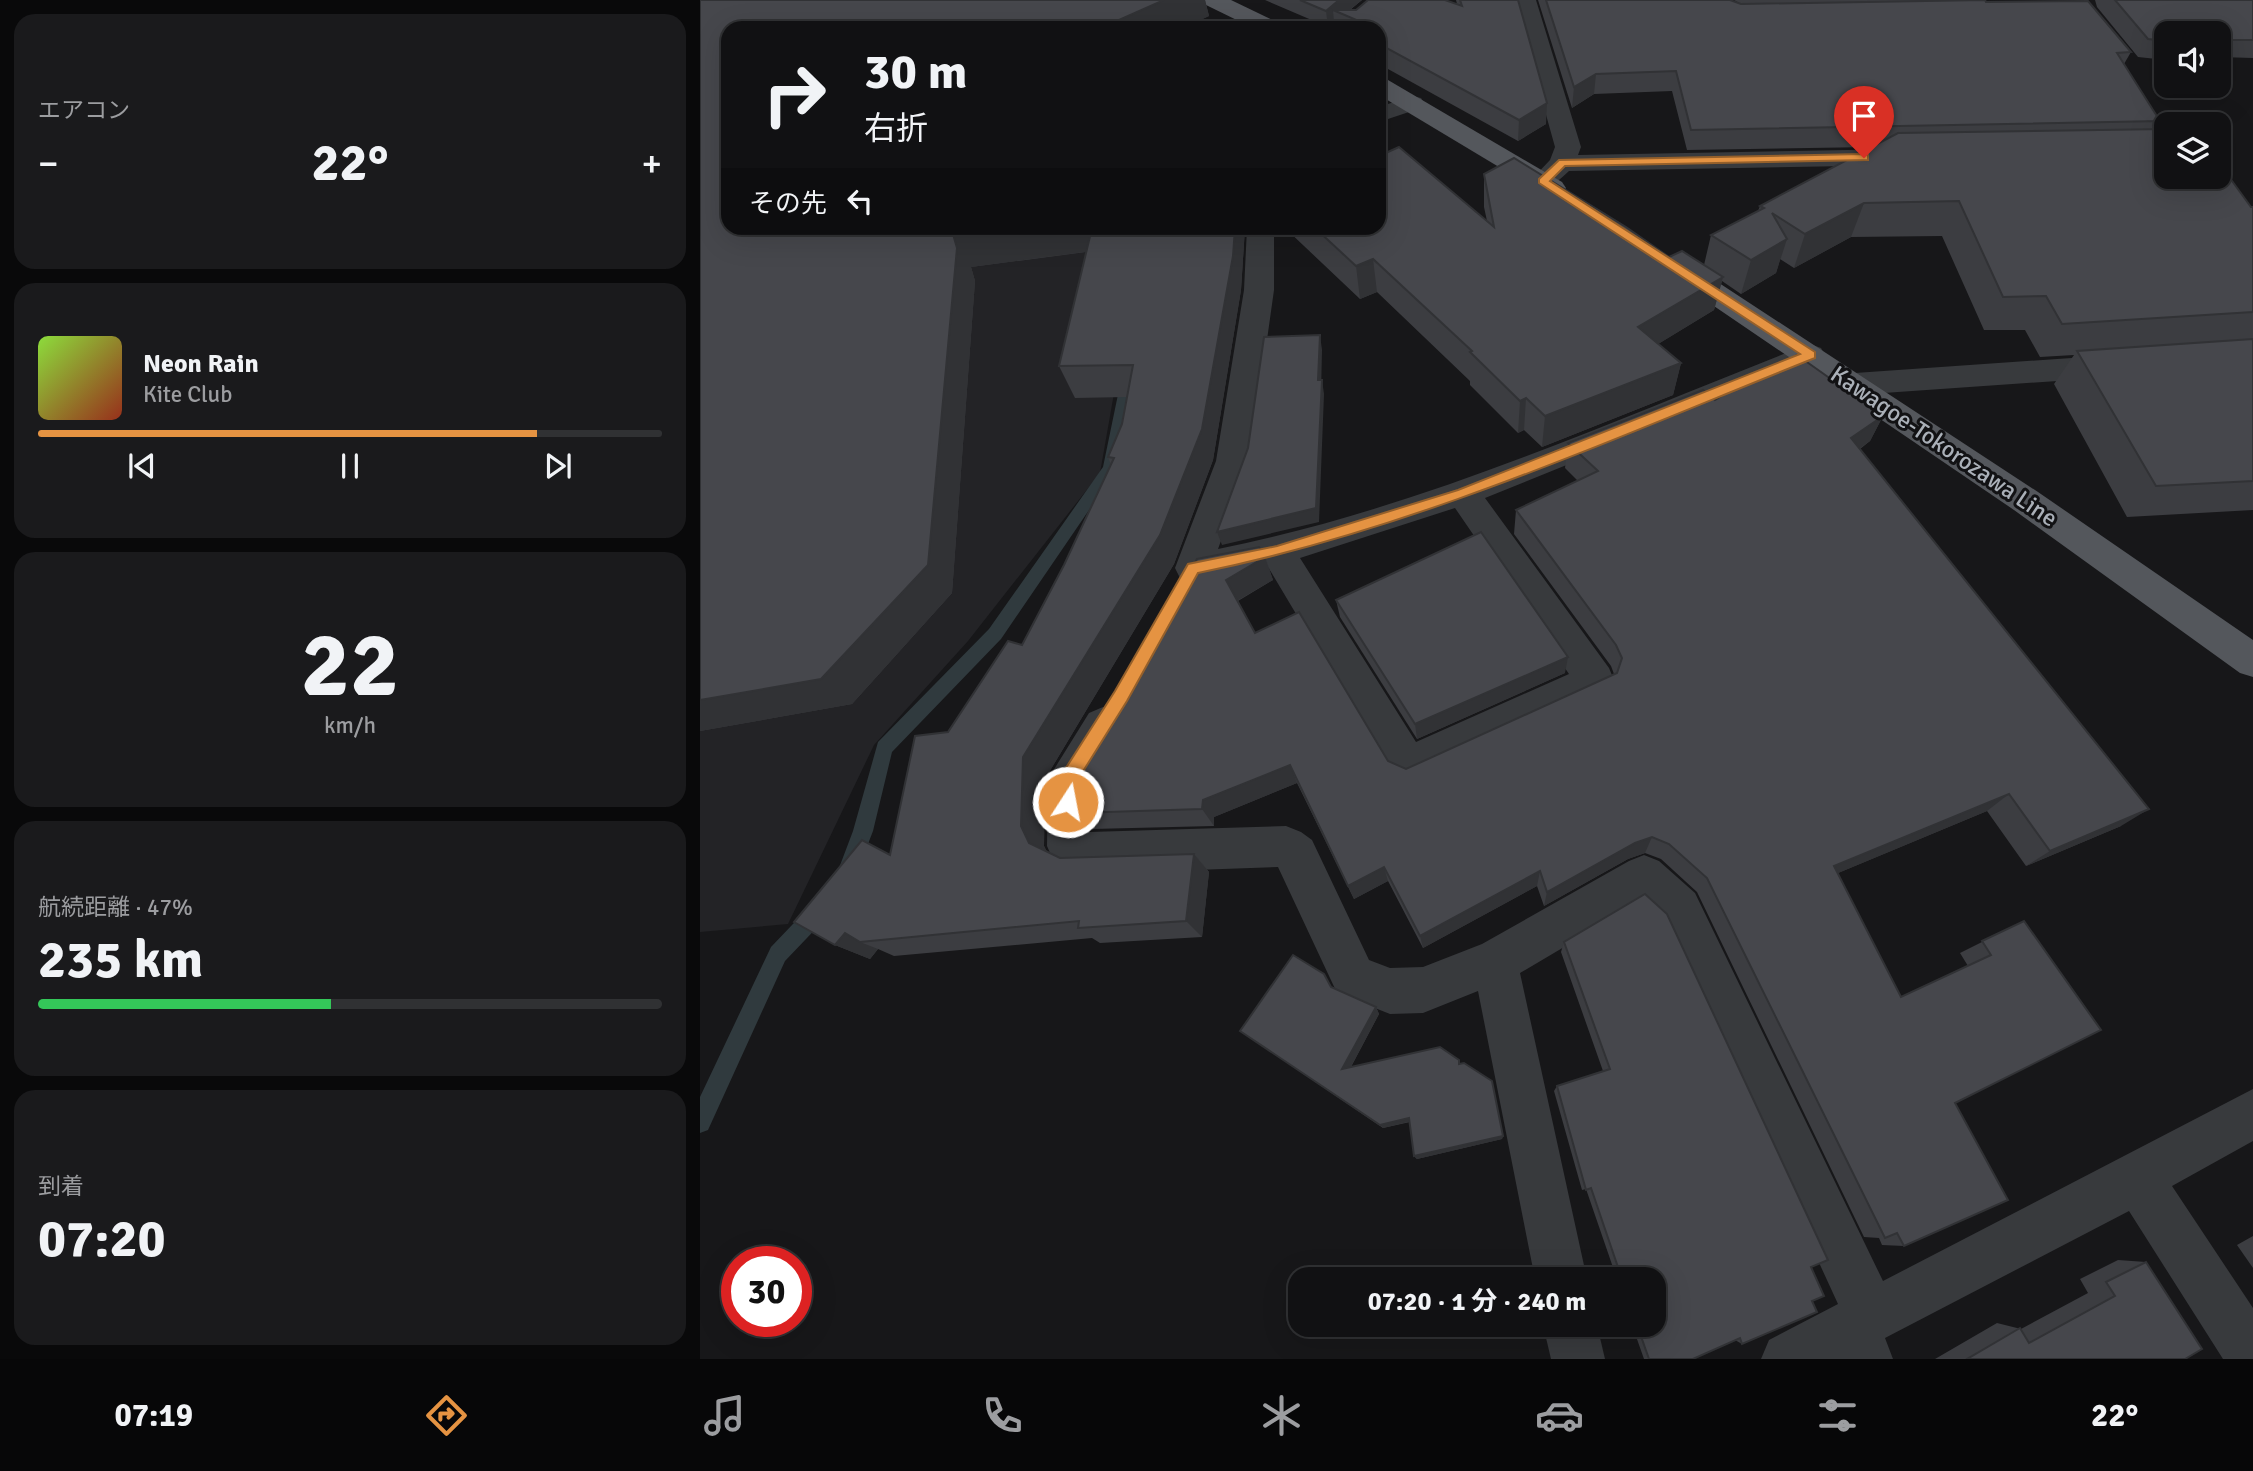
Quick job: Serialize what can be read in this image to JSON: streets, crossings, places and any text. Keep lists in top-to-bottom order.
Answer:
{
  "streets": {
    "main road": ["Kawagoe-Tokorozawa Line"]
  },
  "page": {
    "tile": [
      "エアコン",
      ["22", "km/h"],
      ["航続距離 · 47%", "235 km"],
      ["到着", "07:20"]
    ],
    "turn": ["30 m", "右折"],
    "heat": ["−", "22°", "+"],
    "then": "その先",
    "song": ["Neon Rain", "Kite Club"],
    "limit": "30",
    "trip": "07:20 · 1 分 · 240 m",
    "tabs": ["07:19", "22°"]
  }
}
